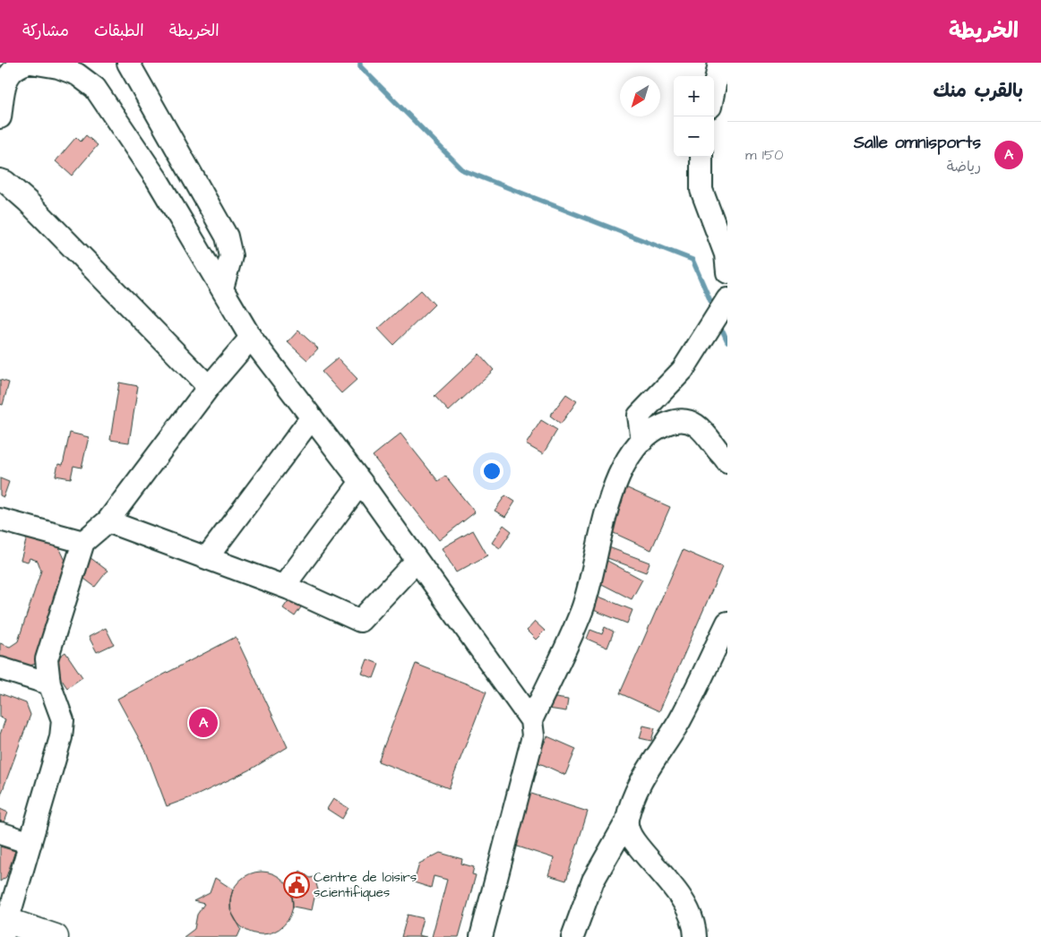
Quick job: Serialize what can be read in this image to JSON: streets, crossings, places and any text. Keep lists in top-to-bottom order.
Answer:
{
  "places": {
    "public building": ["Centre de loisirs scientifiques"]
  },
  "north": "bottom left",
  "page": {
    "header": "الخريطة",
    "nav": ["الخريطة", "الطبقات", "مشاركة"],
    "heading": "بالقرب منك",
    "map_buttons": ["+", "−"],
    "list": [
      {
        "mark": "A",
        "name": "Salle omnisports",
        "note": "رياضة",
        "value": "150 m"
      }
    ],
    "pins": "A"
  }
}
